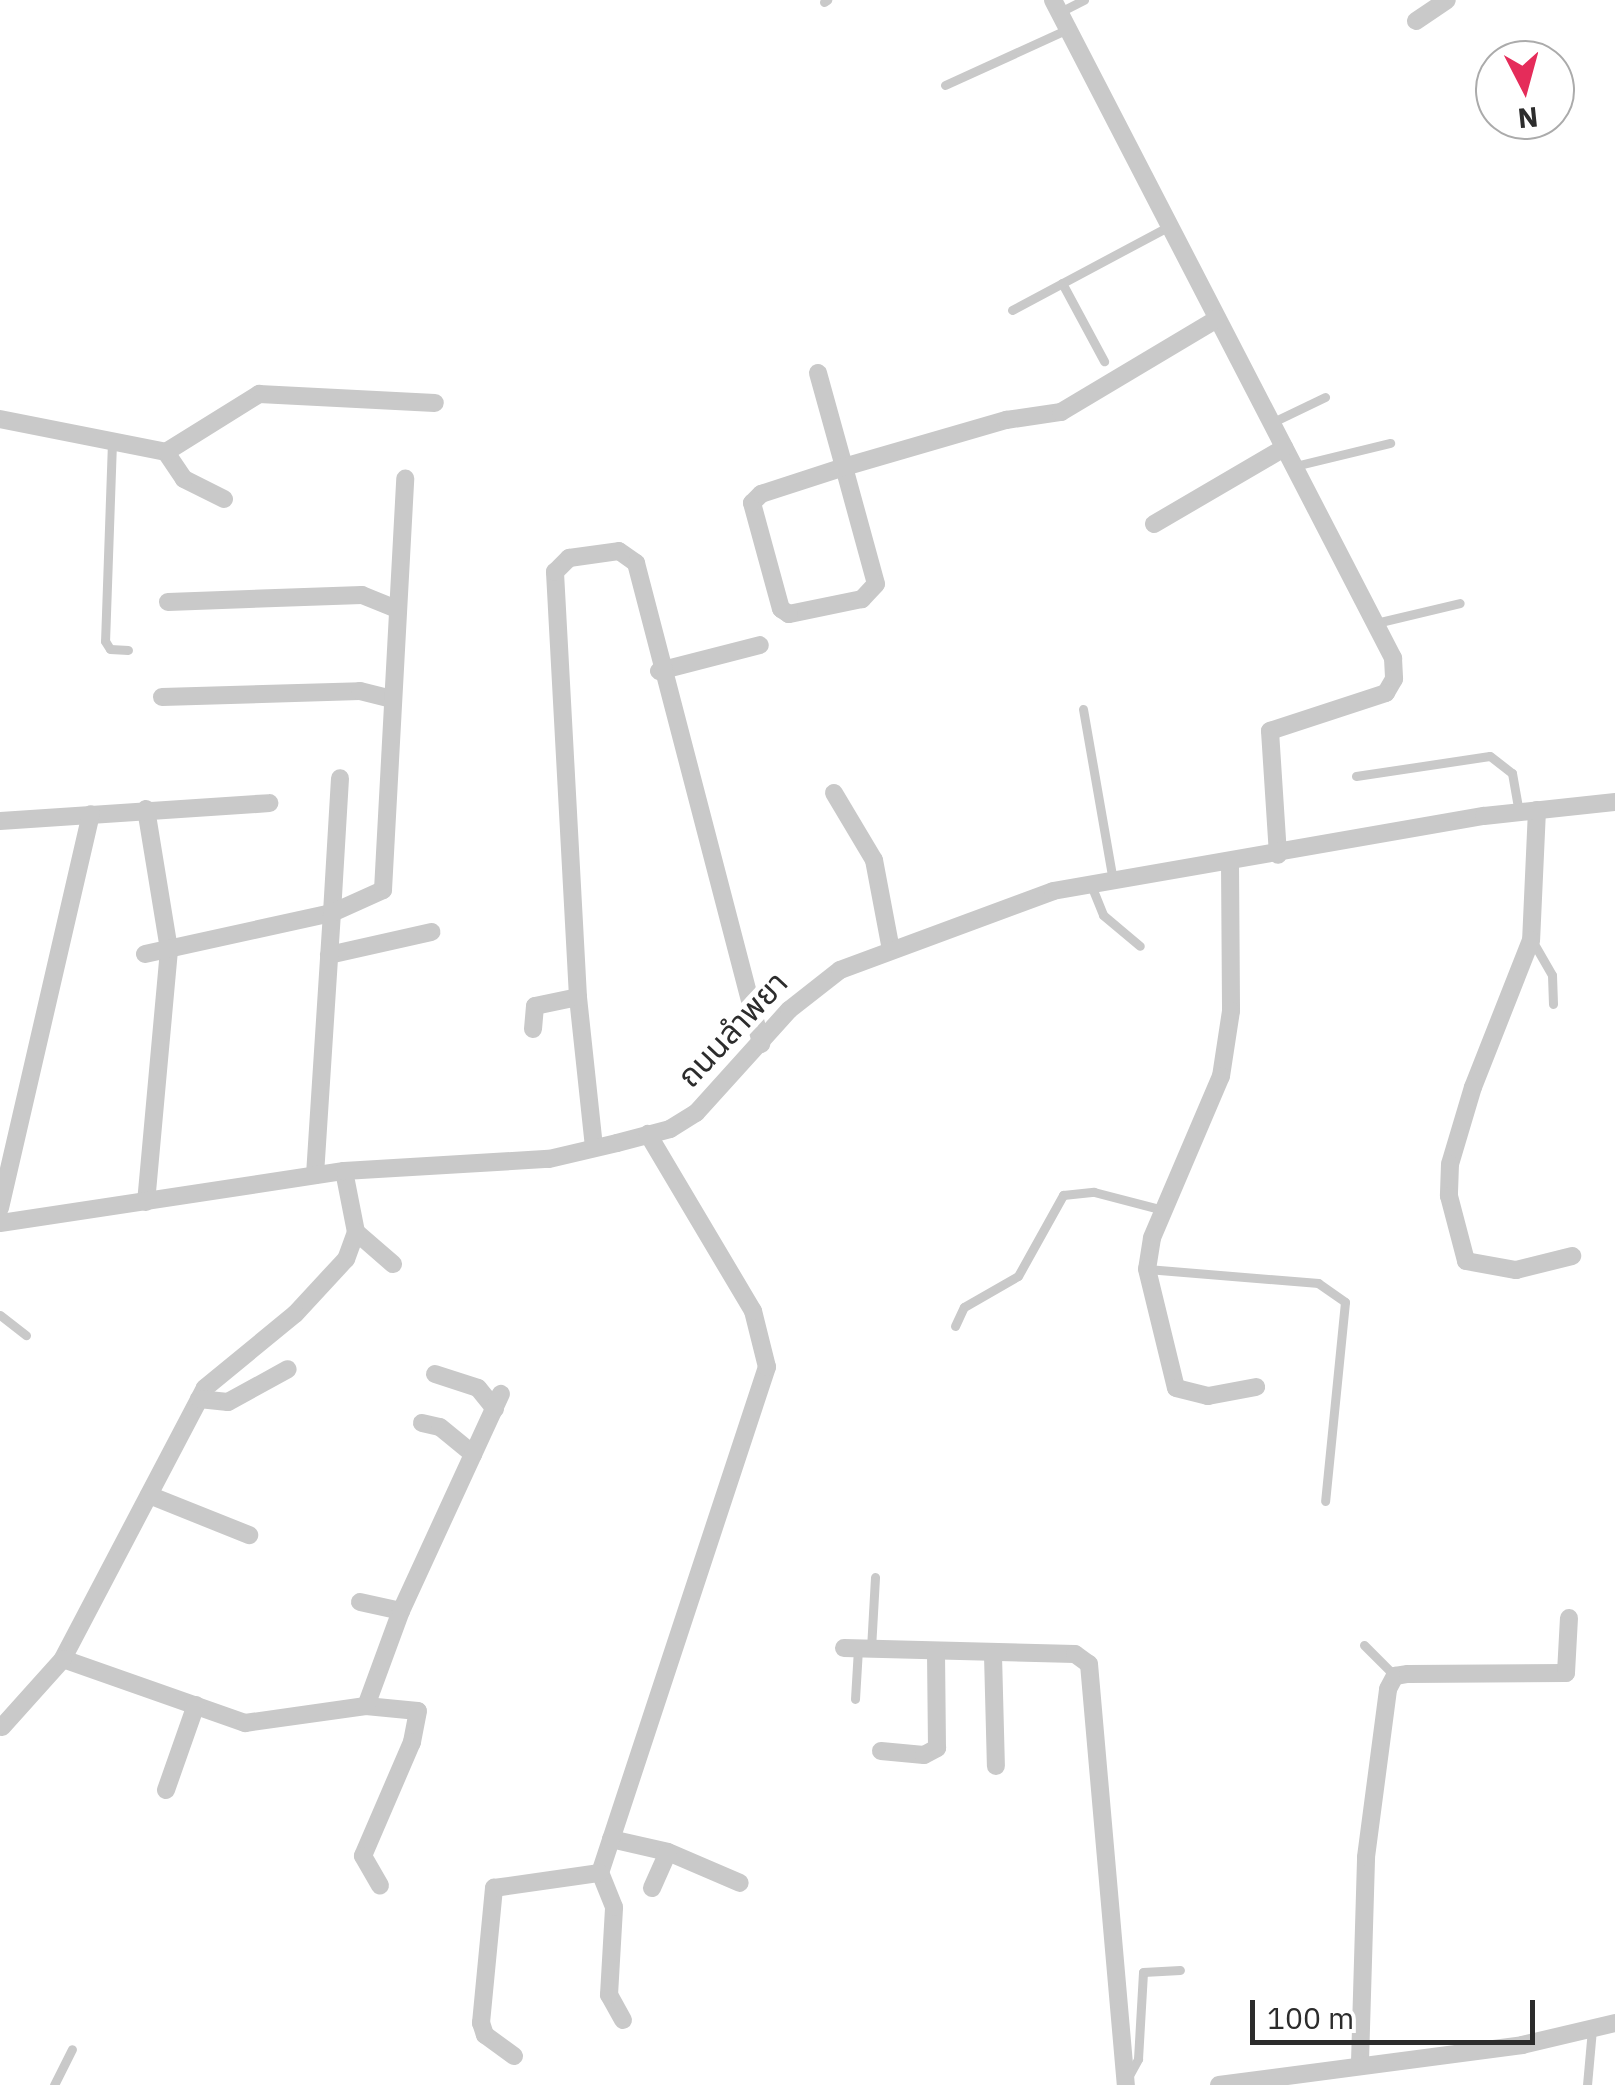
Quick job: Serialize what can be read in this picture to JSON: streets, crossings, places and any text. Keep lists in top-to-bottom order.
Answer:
{
  "streets": {
    "street": ["ถนนลำพยา"]
  },
  "scale_bar": "100 m",
  "north": "bottom"
}
